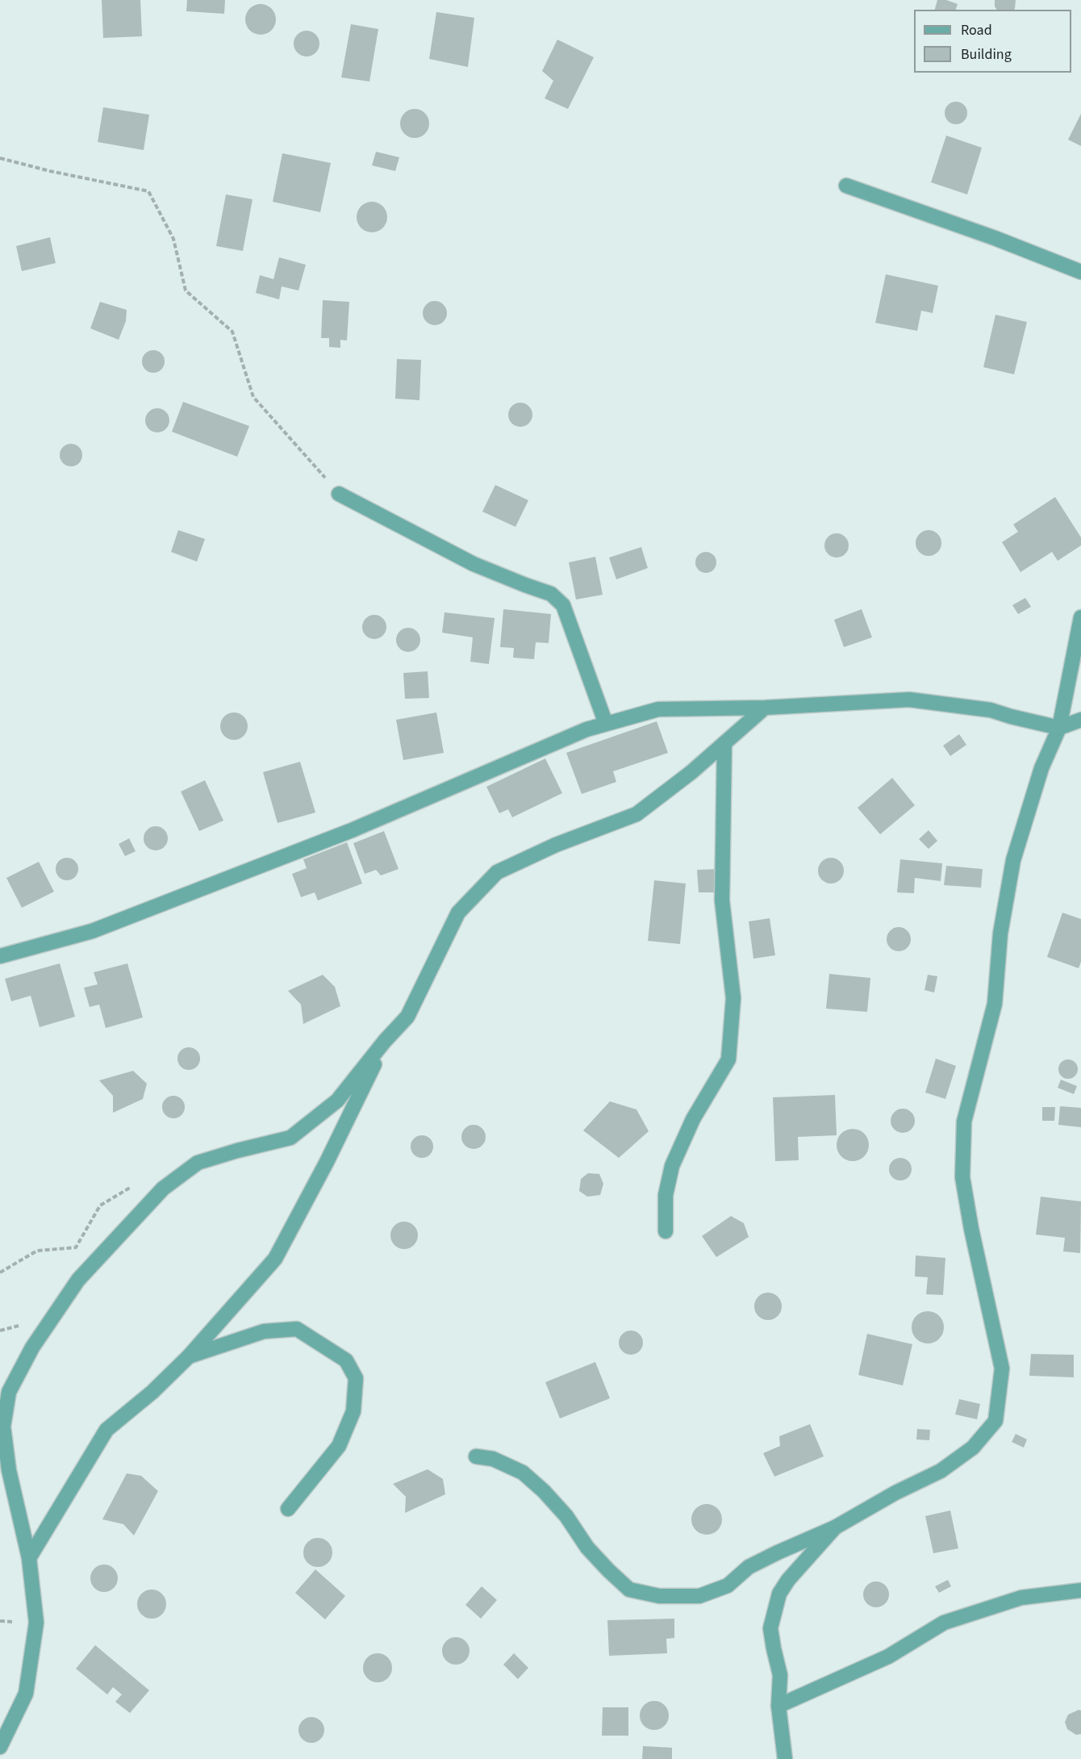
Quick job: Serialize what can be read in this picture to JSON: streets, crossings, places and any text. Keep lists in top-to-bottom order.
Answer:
{
  "legend": ["Road", "Building"]
}
